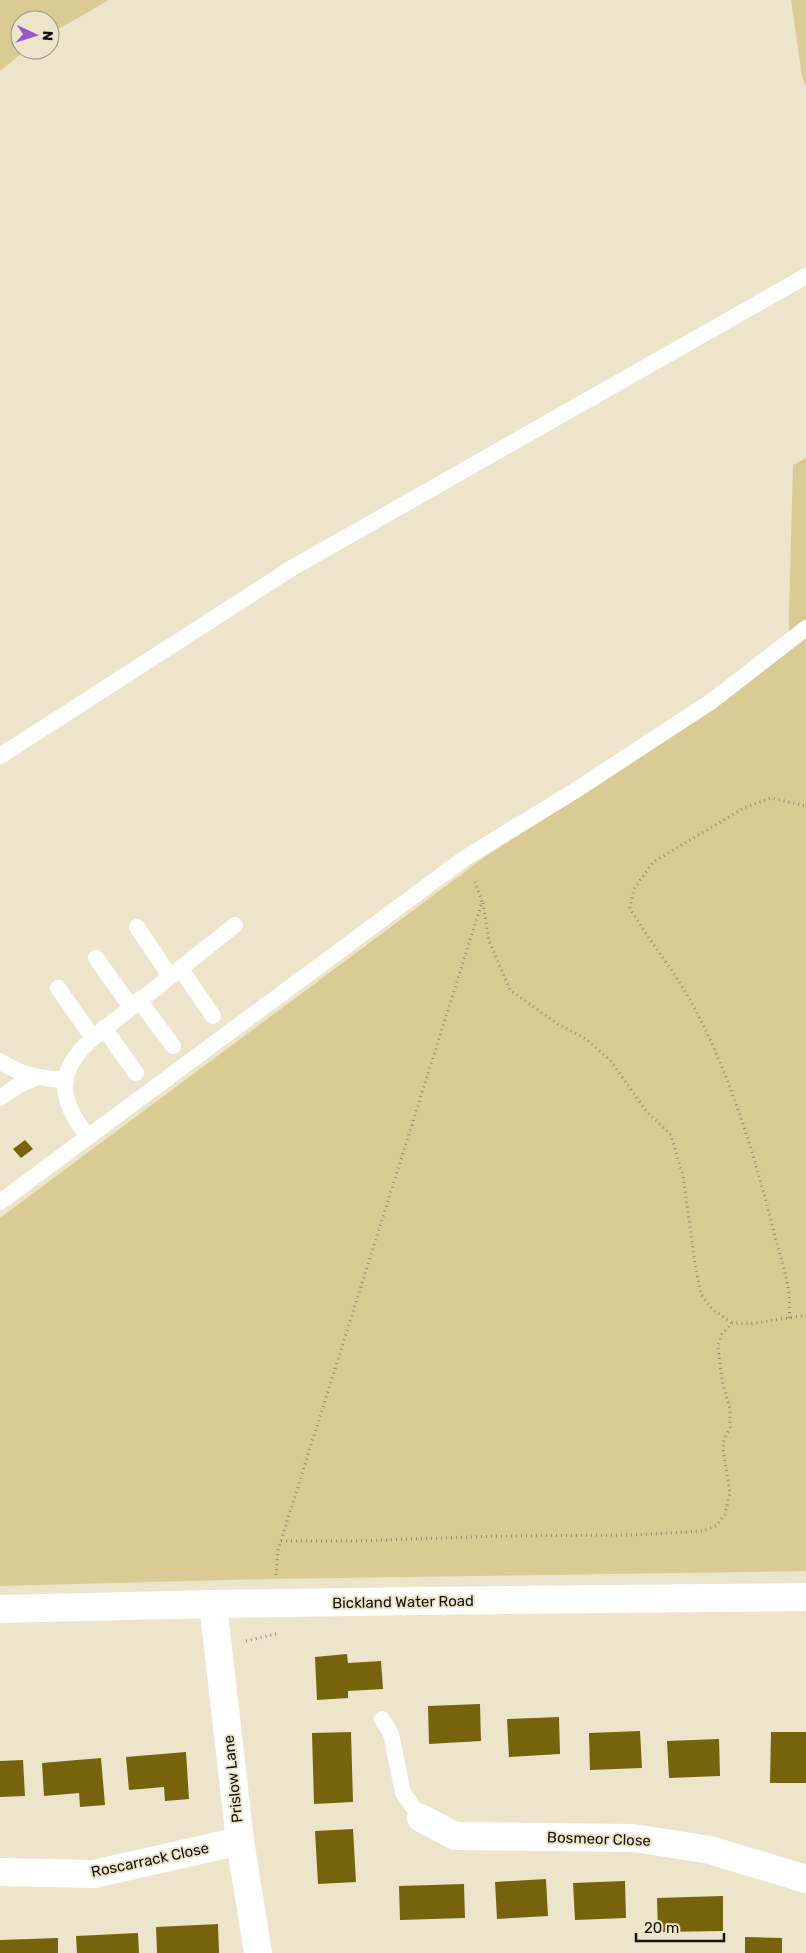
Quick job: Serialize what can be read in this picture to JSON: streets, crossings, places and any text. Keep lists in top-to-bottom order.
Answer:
{
  "streets": {
    "street": [
      "Bickland Water Road",
      "Prislow Lane",
      "Bosmeor Close",
      "Roscarrack Close"
    ]
  },
  "crossings": [
    ["Bickland Water Road", "Prislow Lane"],
    ["Prislow Lane", "Roscarrack Close"]
  ],
  "scale_bar": "20 m",
  "north": "right"
}
